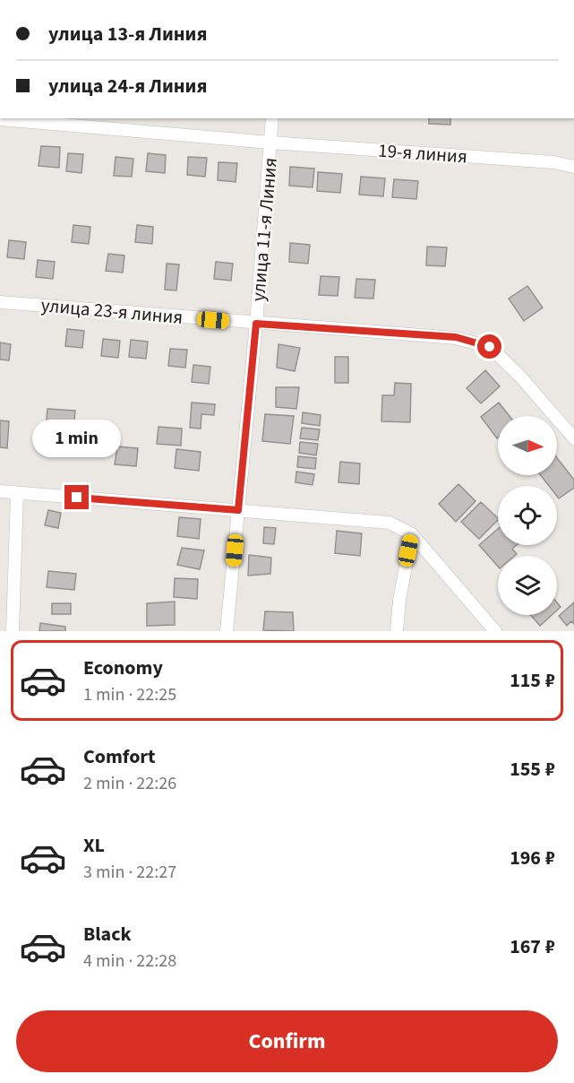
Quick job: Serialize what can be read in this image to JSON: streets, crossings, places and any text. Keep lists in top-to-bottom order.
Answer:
{
  "streets": {
    "street": ["19-я линия", "улица 11-я Линия", "улица 23-я линия"]
  },
  "crossings": [
    ["19-я линия", "улица 11-я Линия"],
    ["улица 11-я Линия", "улица 23-я линия"]
  ],
  "north": "right",
  "page": {
    "banner": ["улица 13-я Линия", "улица 24-я Линия"],
    "bubble": "1 min",
    "list": [
      {
        "name": "Economy",
        "note": "1 min · 22:25",
        "value": "115 ₽"
      },
      {
        "name": "Comfort",
        "note": "2 min · 22:26",
        "value": "155 ₽"
      },
      {
        "name": "XL",
        "note": "3 min · 22:27",
        "value": "196 ₽"
      },
      {
        "name": "Black",
        "note": "4 min · 22:28",
        "value": "167 ₽"
      }
    ],
    "buttons": "Confirm"
  }
}
